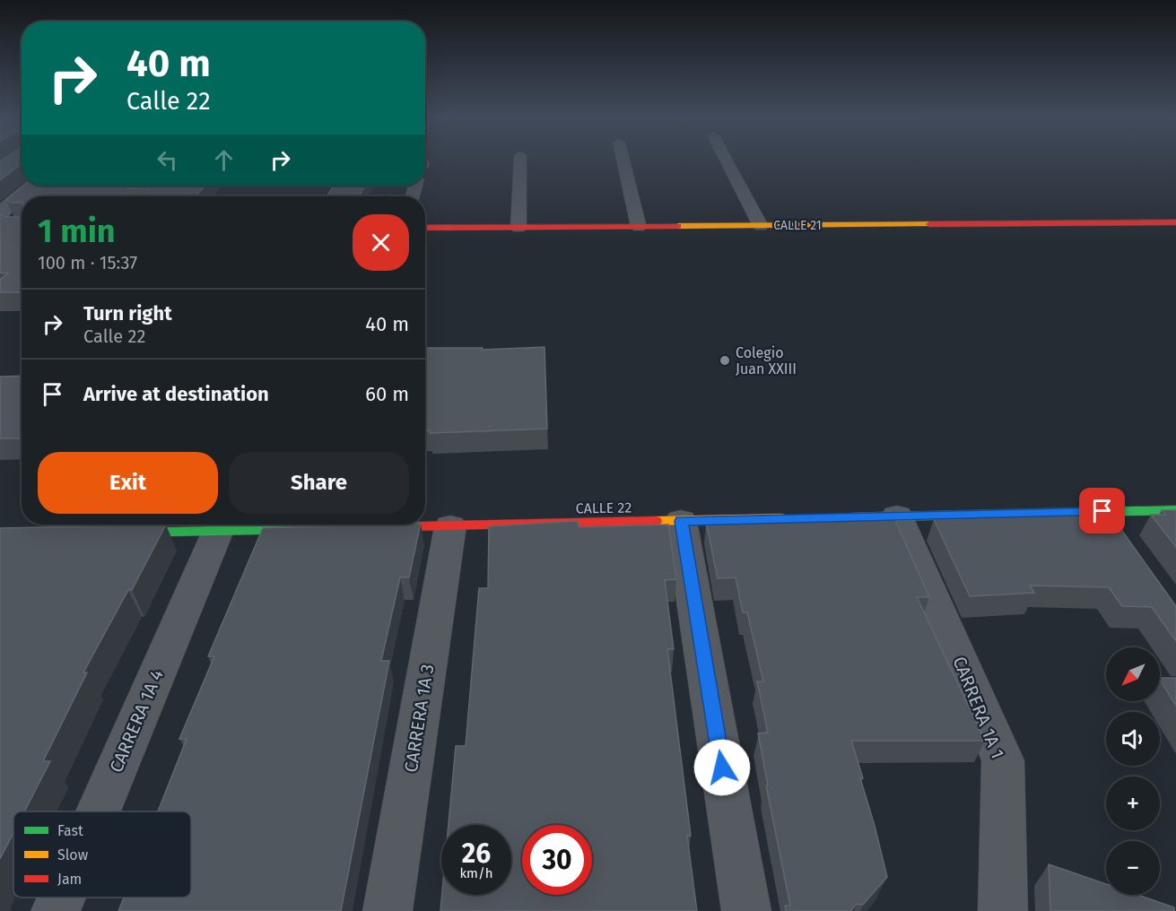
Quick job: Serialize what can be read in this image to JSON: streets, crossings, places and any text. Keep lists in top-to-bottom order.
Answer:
{
  "streets": {
    "street": [
      "CALLE 21",
      "CALLE 22",
      "CARRERA 1A 1",
      "CARRERA 1A 3",
      "CARRERA 1A 4"
    ]
  },
  "crossings": [
    ["CALLE 22", "CARRERA 1A 3"]
  ],
  "places": ["Colegio Juan XXIII"],
  "legend": ["Fast", "Slow", "Jam"],
  "north": "bottom left",
  "page": {
    "turn": ["40 m", "Calle 22"],
    "heading": ["1 min", "100 m · 15:37"],
    "list": [
      {
        "name": "Turn right",
        "note": "Calle 22",
        "value": "40 m"
      },
      {
        "name": "Arrive at destination",
        "value": "60 m"
      }
    ],
    "buttons": ["Exit", "Share"],
    "map_buttons": ["+", "−"],
    "speed": "26 km/h",
    "limit": "30"
  }
}
